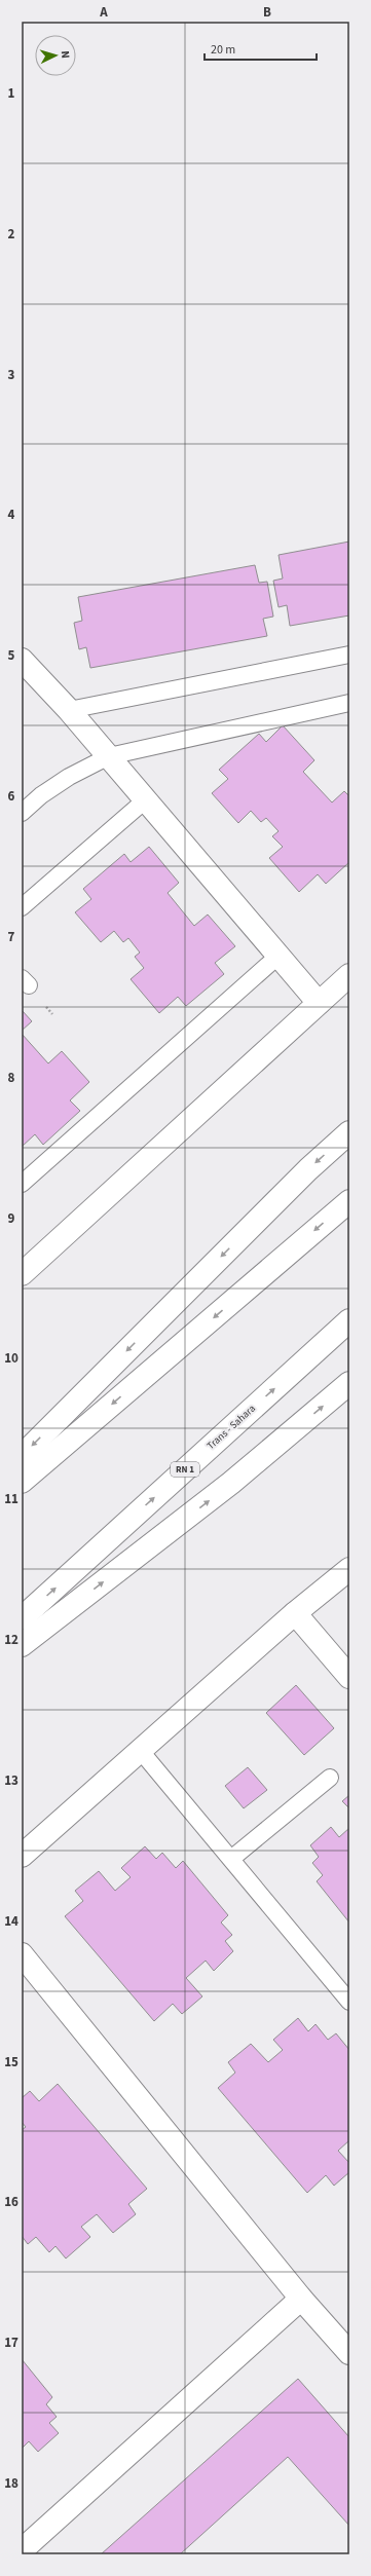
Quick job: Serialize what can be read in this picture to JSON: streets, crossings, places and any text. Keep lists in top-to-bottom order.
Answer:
{
  "streets": {
    "main road": ["Trans - Sahara", "RN 1"]
  },
  "scale_bar": "20 m",
  "north": "right",
  "grid": {
    "columns": ["A", "B"],
    "rows": [
      "1",
      "2",
      "3",
      "4",
      "5",
      "6",
      "7",
      "8",
      "9",
      "10",
      "11",
      "12",
      "13",
      "14",
      "15",
      "16",
      "17",
      "18"
    ]
  }
}
